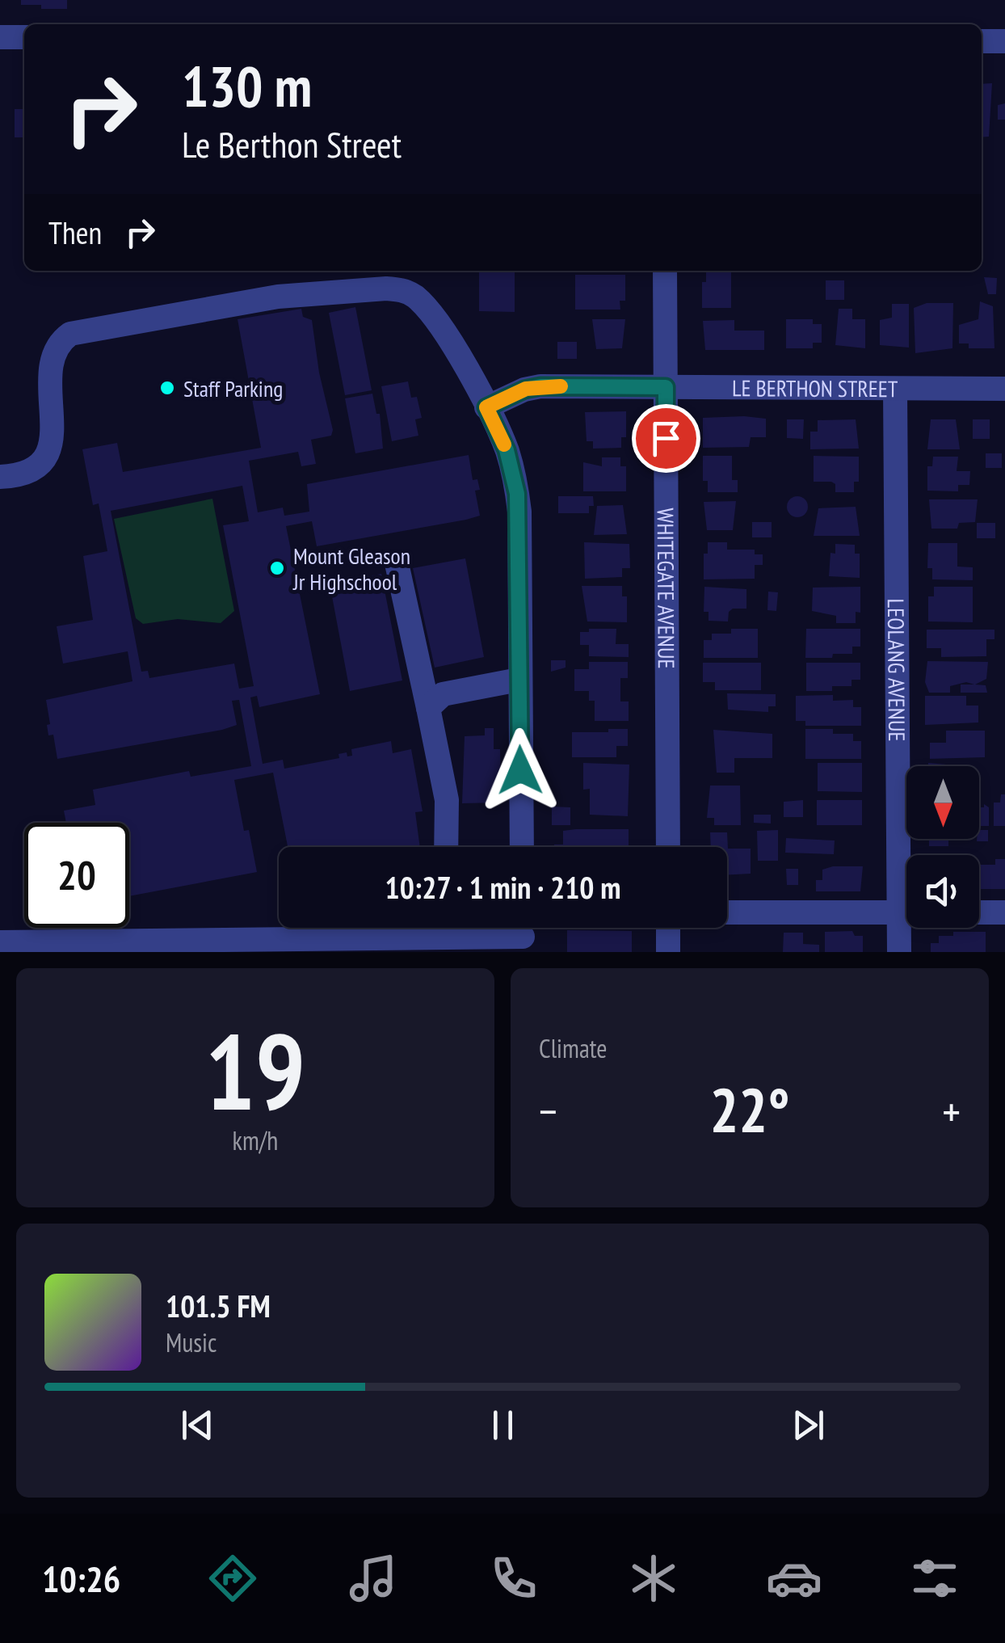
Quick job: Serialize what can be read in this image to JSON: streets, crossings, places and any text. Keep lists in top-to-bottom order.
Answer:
{
  "streets": {
    "street": ["LE BERTHON STREET", "WHITEGATE AVENUE", "LEOLANG AVENUE"]
  },
  "crossings": [
    ["LE BERTHON STREET", "WHITEGATE AVENUE"],
    ["LE BERTHON STREET", "LEOLANG AVENUE"]
  ],
  "places": ["Staff Parking", "Mount Gleason Jr Highschool"],
  "north": "bottom",
  "page": {
    "turn": ["130 m", "Le Berthon Street"],
    "then": "Then",
    "limit": "20",
    "trip": "10:27 · 1 min · 210 m",
    "tile": [
      ["19", "km/h"],
      "Climate"
    ],
    "heat": ["−", "22°", "+"],
    "song": ["101.5 FM", "Music"],
    "tabs": "10:26"
  }
}
